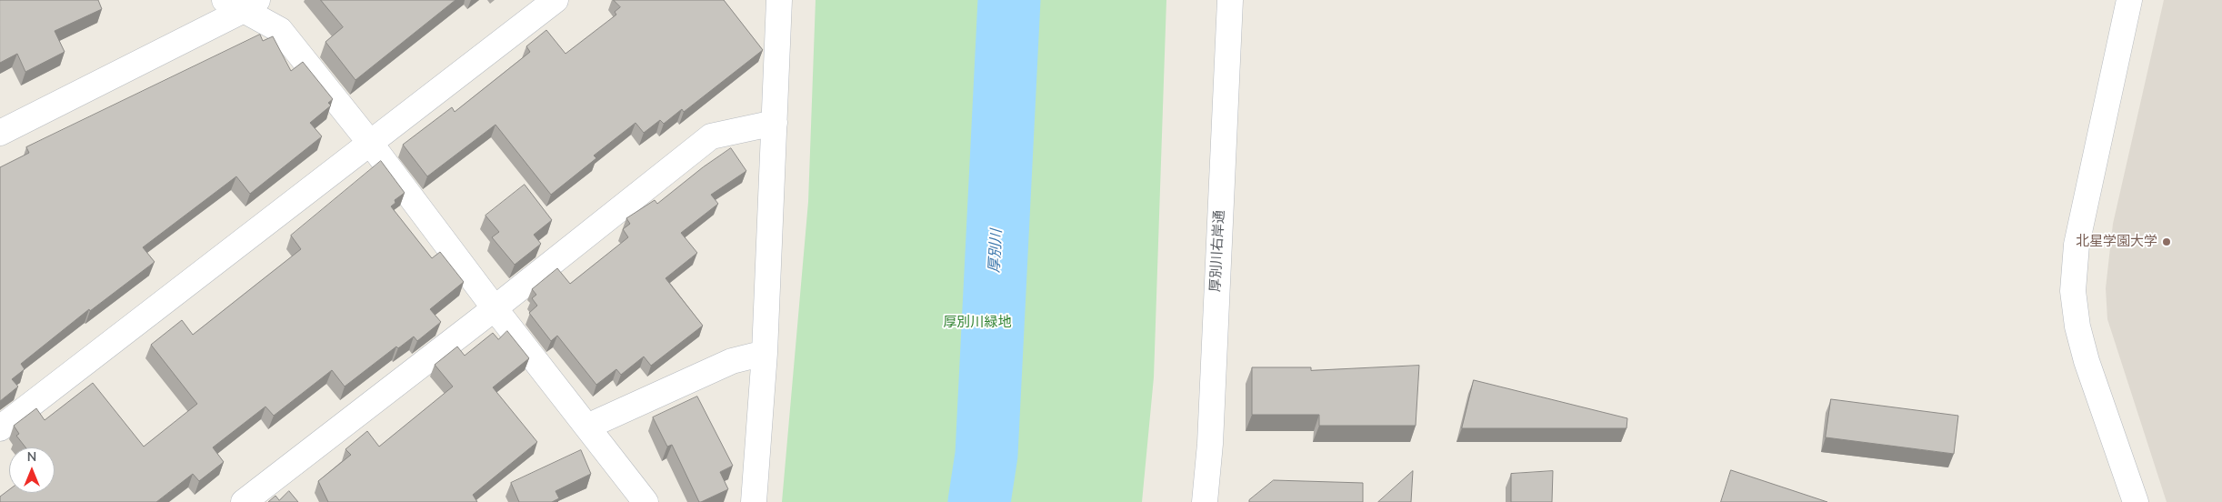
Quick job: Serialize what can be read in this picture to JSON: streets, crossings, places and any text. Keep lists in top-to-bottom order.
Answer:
{
  "streets": {
    "street": ["厚別川右岸通"]
  },
  "water": ["厚別川"],
  "parks": ["厚別川緑地"],
  "places": ["北星学園大学"],
  "north": "top"
}
